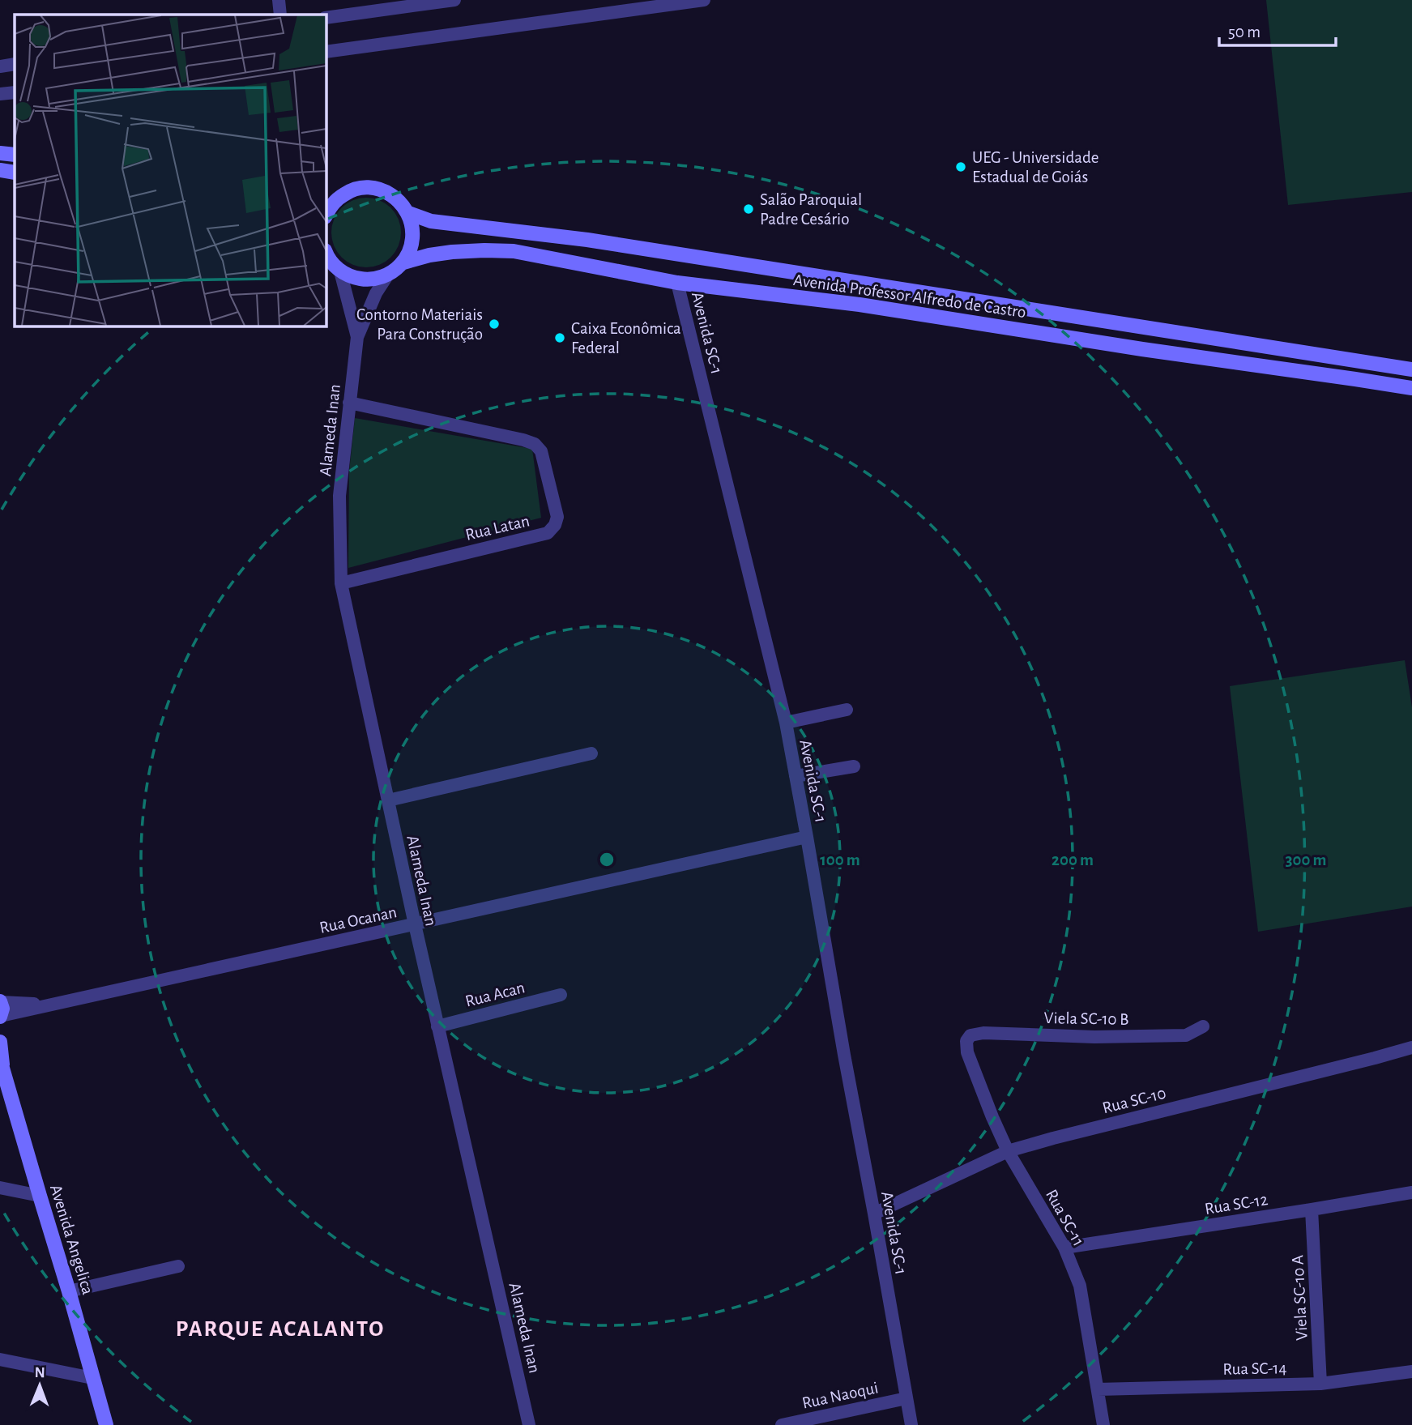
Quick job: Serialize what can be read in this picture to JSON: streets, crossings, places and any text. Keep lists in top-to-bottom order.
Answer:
{
  "streets": {
    "main road": ["Avenida Professor Alfredo de Castro", "Avenida Angelica"],
    "street": [
      "Avenida SC-1",
      "Alameda Inan",
      "Rua Latan",
      "Rua Ocanan",
      "Rua Acan",
      "Viela SC-10 B",
      "Rua SC-10",
      "Rua SC-12",
      "Rua SC-11",
      "Viela SC-10 A",
      "Rua SC-14",
      "Rua Naoqui"
    ]
  },
  "crossings": [
    ["Avenida Professor Alfredo de Castro", "Avenida SC-1"],
    ["Avenida SC-1", "Rua Ocanan"],
    ["Avenida SC-1", "Rua SC-10"],
    ["Avenida SC-1", "Rua Naoqui"],
    ["Alameda Inan", "Rua Latan"],
    ["Alameda Inan", "Rua Ocanan"],
    ["Alameda Inan", "Rua Acan"],
    ["Viela SC-10 B", "Rua SC-11"],
    ["Rua SC-10", "Rua SC-11"],
    ["Rua SC-12", "Rua SC-11"],
    ["Rua SC-12", "Viela SC-10 A"],
    ["Rua SC-11", "Rua SC-14"],
    ["Viela SC-10 A", "Rua SC-14"]
  ],
  "districts": ["PARQUE ACALANTO"],
  "places": [
    "UEG - Universidade Estadual de Goiás",
    "Salão Paroquial Padre Cesário",
    "Contorno Materiais Para Construção",
    "Caixa Econômica Federal"
  ],
  "scale_bar": "50 m",
  "north": "top",
  "rings": ["100 m", "200 m", "300 m"]
}
